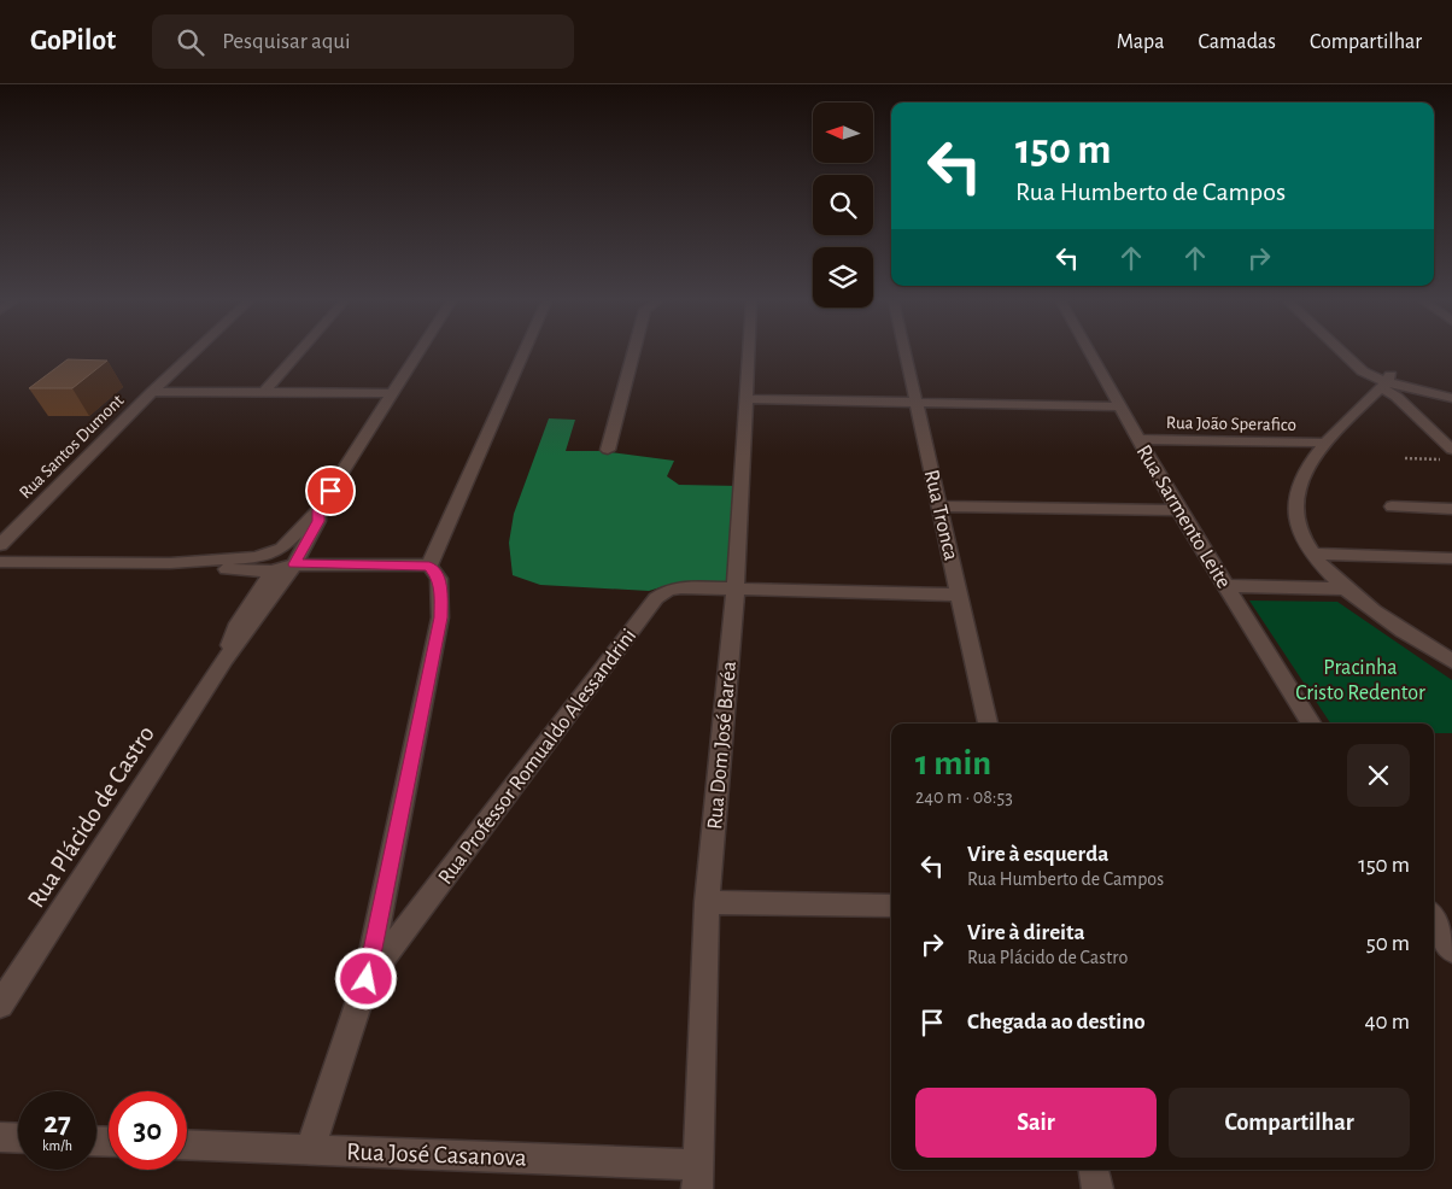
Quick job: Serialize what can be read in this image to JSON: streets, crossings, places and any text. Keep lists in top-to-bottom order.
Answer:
{
  "streets": {
    "street": [
      "Rua João Sperafico",
      "Rua Santos Dumont",
      "Rua Tronca",
      "Rua Sarmento Leite",
      "Rua Dom José Baréa",
      "Rua Professor Romualdo Alessandrini",
      "Rua Plácido de Castro",
      "Rua José Casanova"
    ]
  },
  "crossings": [
    ["Rua João Sperafico", "Rua Sarmento Leite"],
    ["Rua Tronca", "Rua Professor Romualdo Alessandrini"],
    ["Rua Dom José Baréa", "Rua Professor Romualdo Alessandrini"],
    ["Rua Dom José Baréa", "Rua José Casanova"]
  ],
  "parks": ["Pracinha Cristo Redentor"],
  "north": "left",
  "page": {
    "header": "GoPilot",
    "search": "Pesquisar aqui",
    "nav": ["Mapa", "Camadas", "Compartilhar"],
    "turn": ["150 m", "Rua Humberto de Campos"],
    "heading": ["1 min", "240 m · 08:53"],
    "list": [
      {
        "name": "Vire à esquerda",
        "note": "Rua Humberto de Campos",
        "value": "150 m"
      },
      {
        "name": "Vire à direita",
        "note": "Rua Plácido de Castro",
        "value": "50 m"
      },
      {
        "name": "Chegada ao destino",
        "value": "40 m"
      }
    ],
    "buttons": ["Sair", "Compartilhar"],
    "speed": "27 km/h",
    "limit": "30"
  }
}
